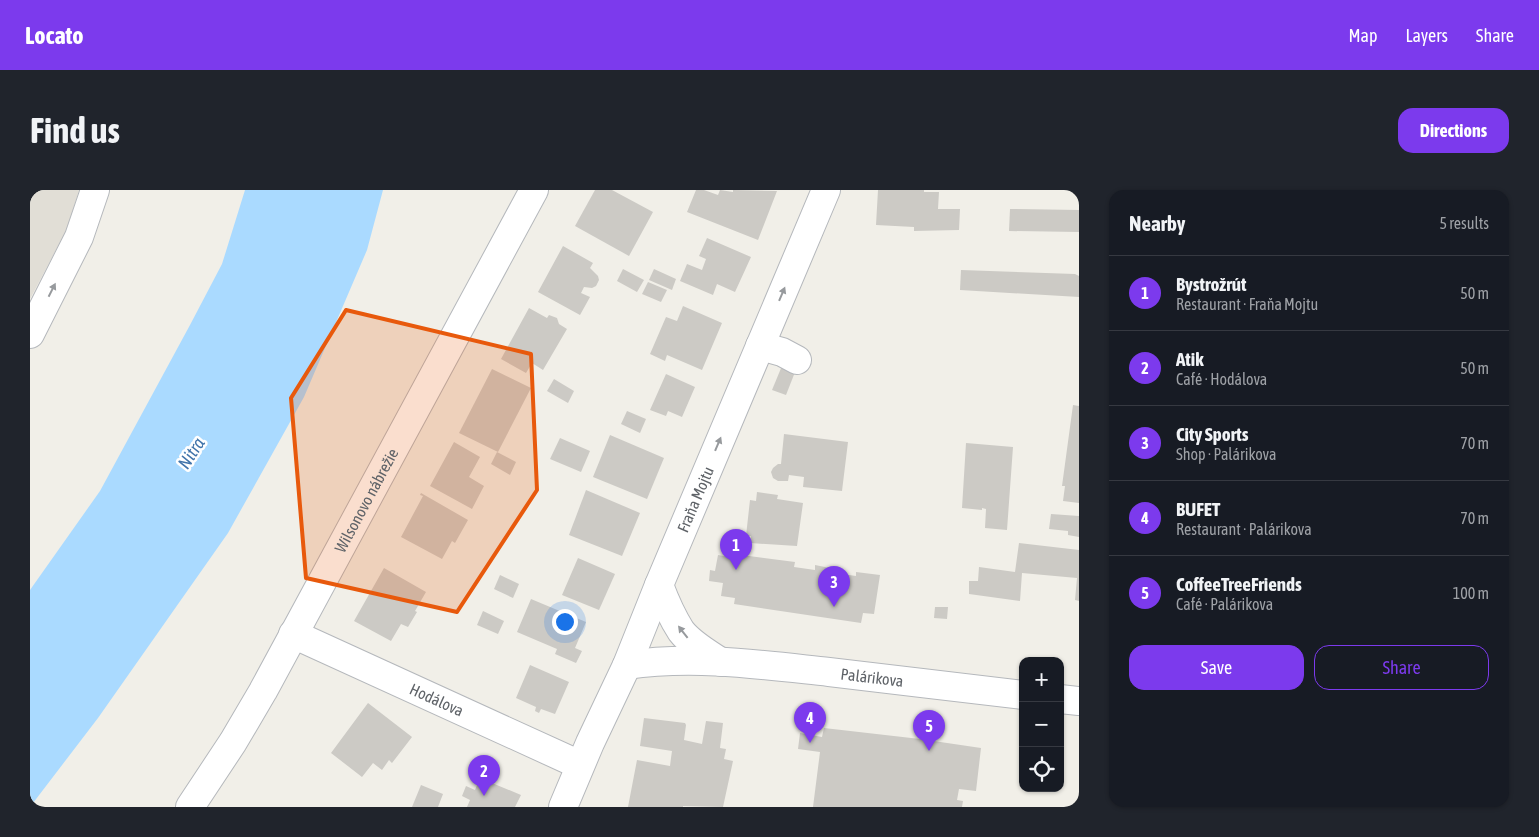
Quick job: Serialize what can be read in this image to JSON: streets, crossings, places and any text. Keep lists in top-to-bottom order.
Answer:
{
  "streets": {
    "street": [
      "Fraňa Mojtu",
      "Wilsonovo nábrežie",
      "Palárikova",
      "Hodálova"
    ]
  },
  "crossings": [
    ["Fraňa Mojtu", "Palárikova"],
    ["Fraňa Mojtu", "Hodálova"],
    ["Wilsonovo nábrežie", "Hodálova"]
  ],
  "one_way": ["Fraňa Mojtu"],
  "water": ["Nitra"],
  "page": {
    "header": "Locato",
    "nav": ["Map", "Layers", "Share"],
    "buttons": [
      "Directions",
      ["Save", "Share"]
    ],
    "title": "Find us",
    "heading": ["Nearby", "5 results"],
    "list": [
      {
        "mark": "1",
        "name": "Bystrožrút",
        "note": "Restaurant · Fraňa Mojtu",
        "value": "50 m"
      },
      {
        "mark": "2",
        "name": "Atik",
        "note": "Café · Hodálova",
        "value": "50 m"
      },
      {
        "mark": "3",
        "name": "City Sports",
        "note": "Shop · Palárikova",
        "value": "70 m"
      },
      {
        "mark": "4",
        "name": "BUFET",
        "note": "Restaurant · Palárikova",
        "value": "70 m"
      },
      {
        "mark": "5",
        "name": "CoffeeTreeFriends",
        "note": "Café · Palárikova",
        "value": "100 m"
      }
    ],
    "pins": [
      "1",
      "3",
      "4",
      "5",
      "2"
    ],
    "map_buttons": ["+", "−"]
  }
}
